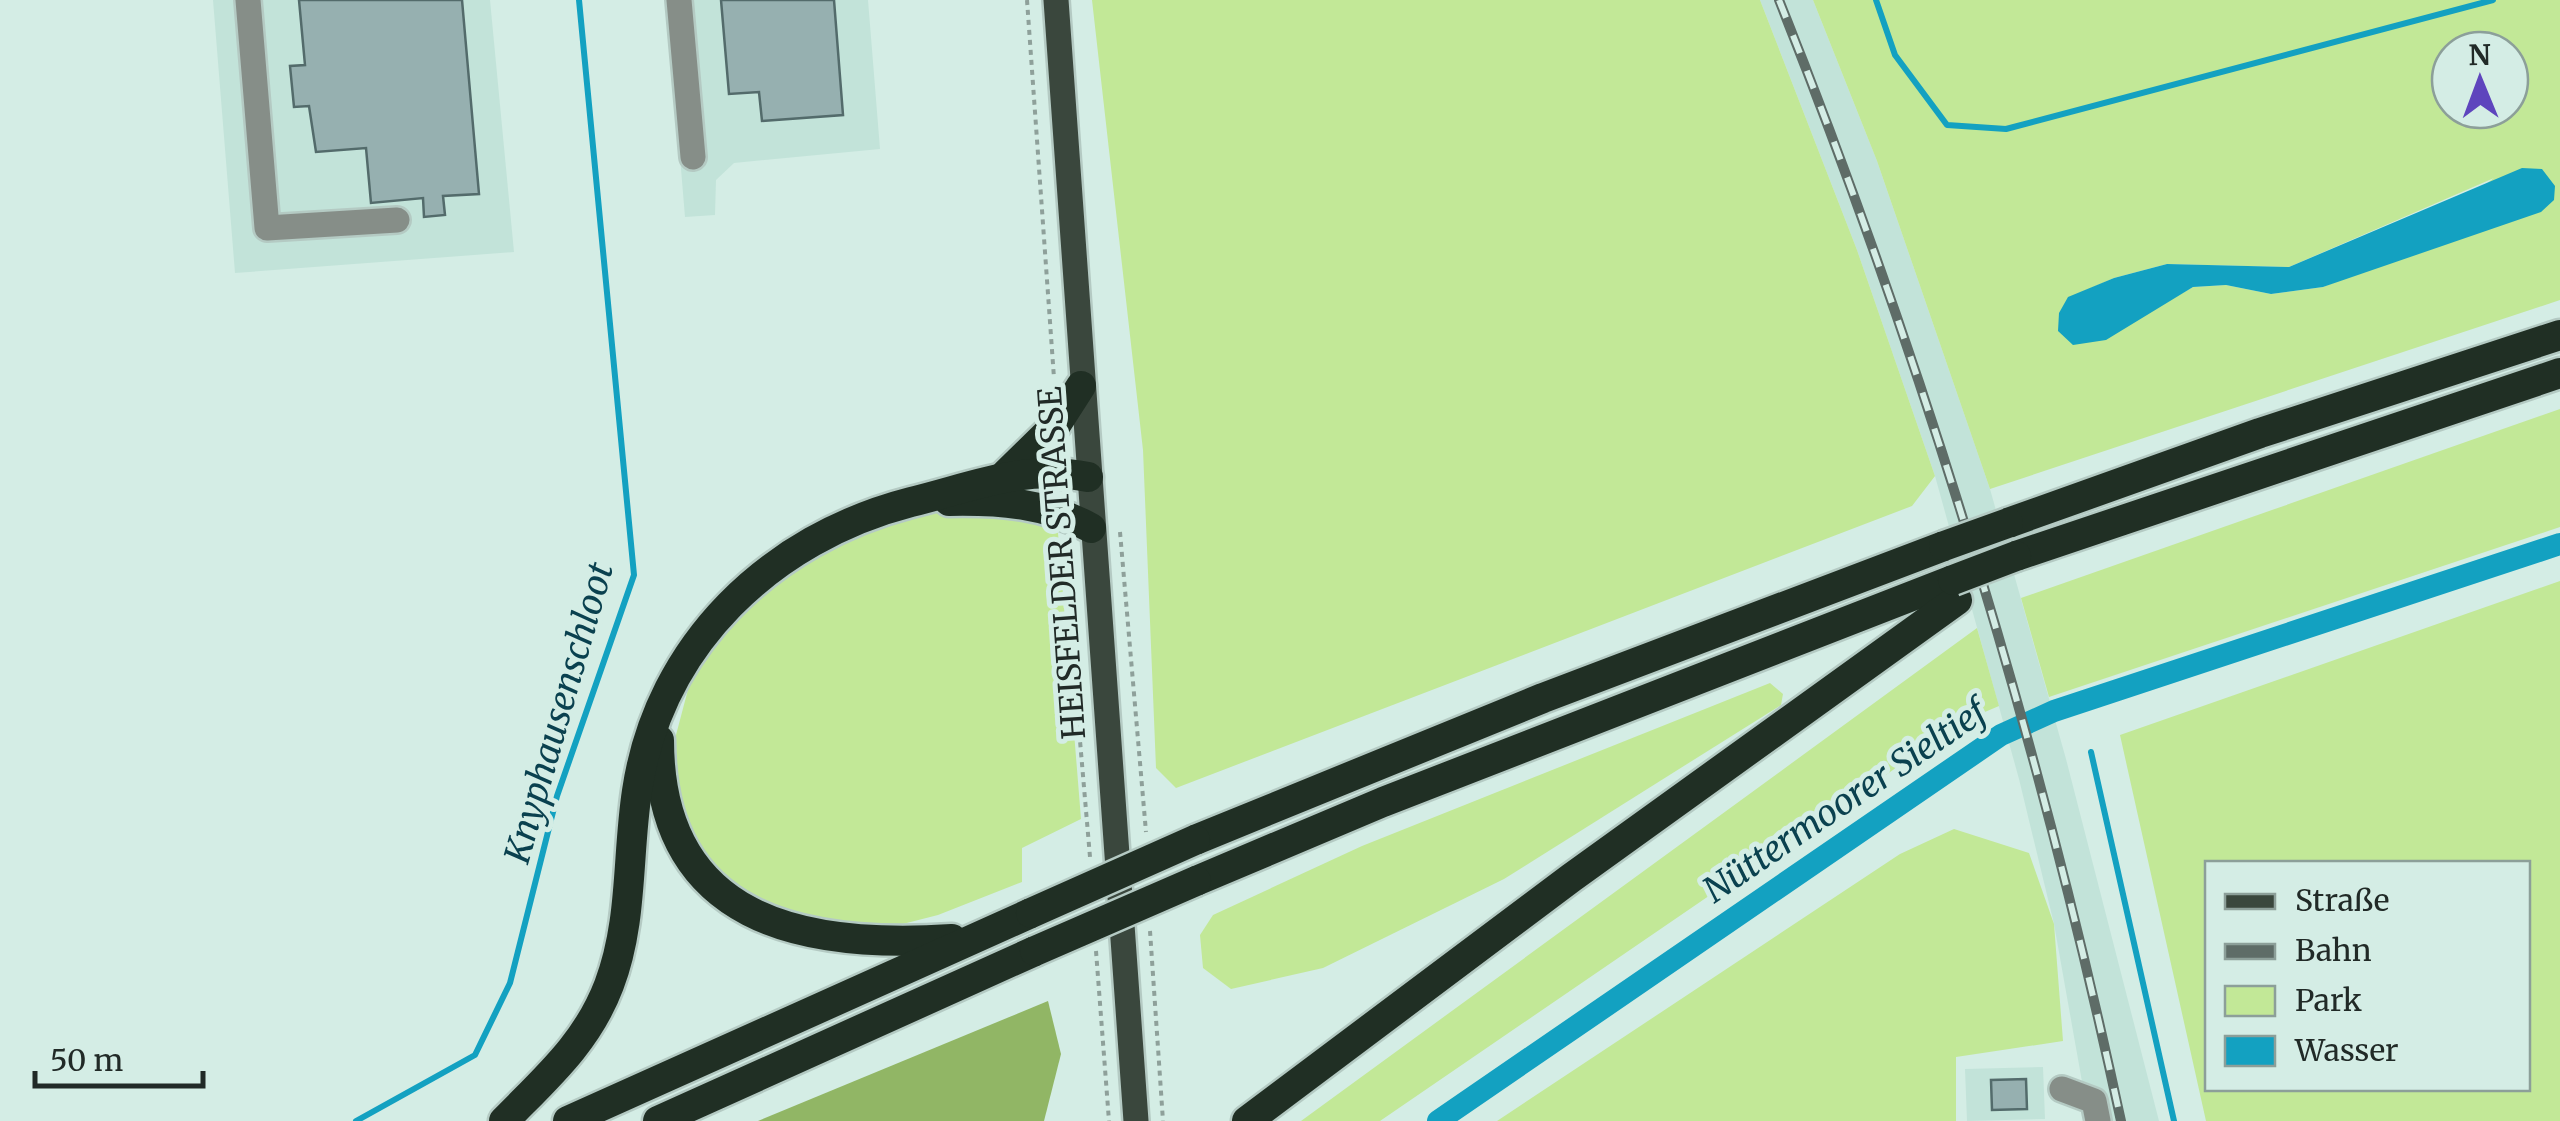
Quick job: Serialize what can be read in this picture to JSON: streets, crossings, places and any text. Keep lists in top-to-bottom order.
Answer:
{
  "streets": {
    "main road": ["HEISFELDER STRASSE"]
  },
  "water": ["Knyphausenschloot", "Nüttermoorer Sieltief"],
  "legend": [
    "Straße",
    "Bahn",
    "Park",
    "Wasser"
  ],
  "scale_bar": "50 m",
  "north": "top"
}
